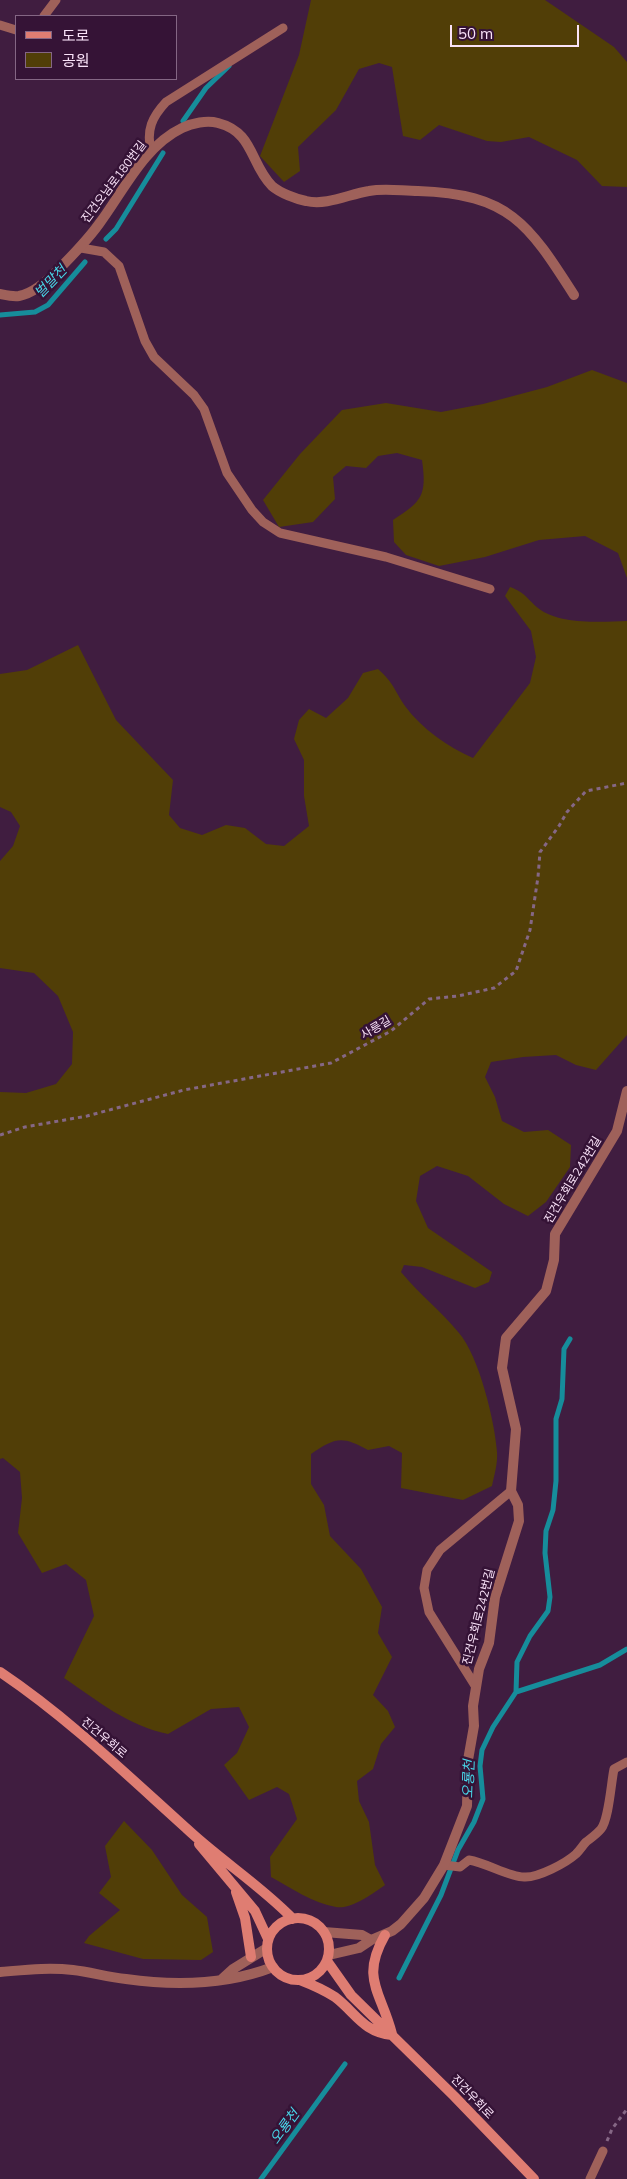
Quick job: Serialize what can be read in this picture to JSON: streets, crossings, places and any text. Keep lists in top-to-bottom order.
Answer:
{
  "streets": {
    "main road": ["진건우회로"],
    "street": ["진건오남로180번길", "진건우회로242번길"],
    "path": ["사릉길"]
  },
  "crossings": [
    ["진건우회로242번길", "진건우회로"]
  ],
  "water": ["벌말천", "오룡천"],
  "legend": ["도로", "공원"],
  "scale_bar": "50 m"
}
